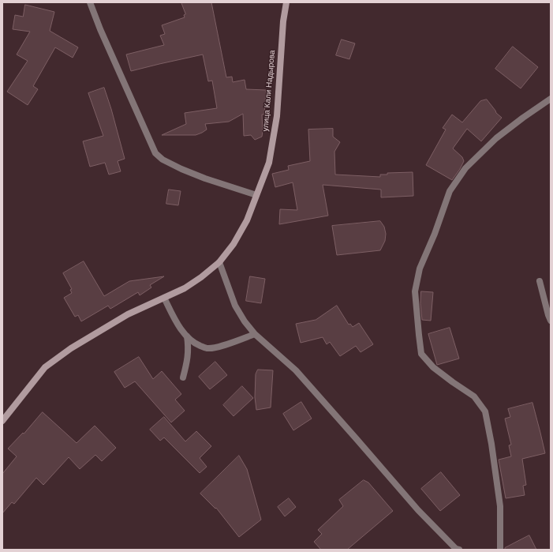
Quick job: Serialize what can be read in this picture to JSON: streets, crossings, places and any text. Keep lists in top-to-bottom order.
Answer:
{
  "streets": {
    "street": ["улица Кали Надырова"]
  }
}
